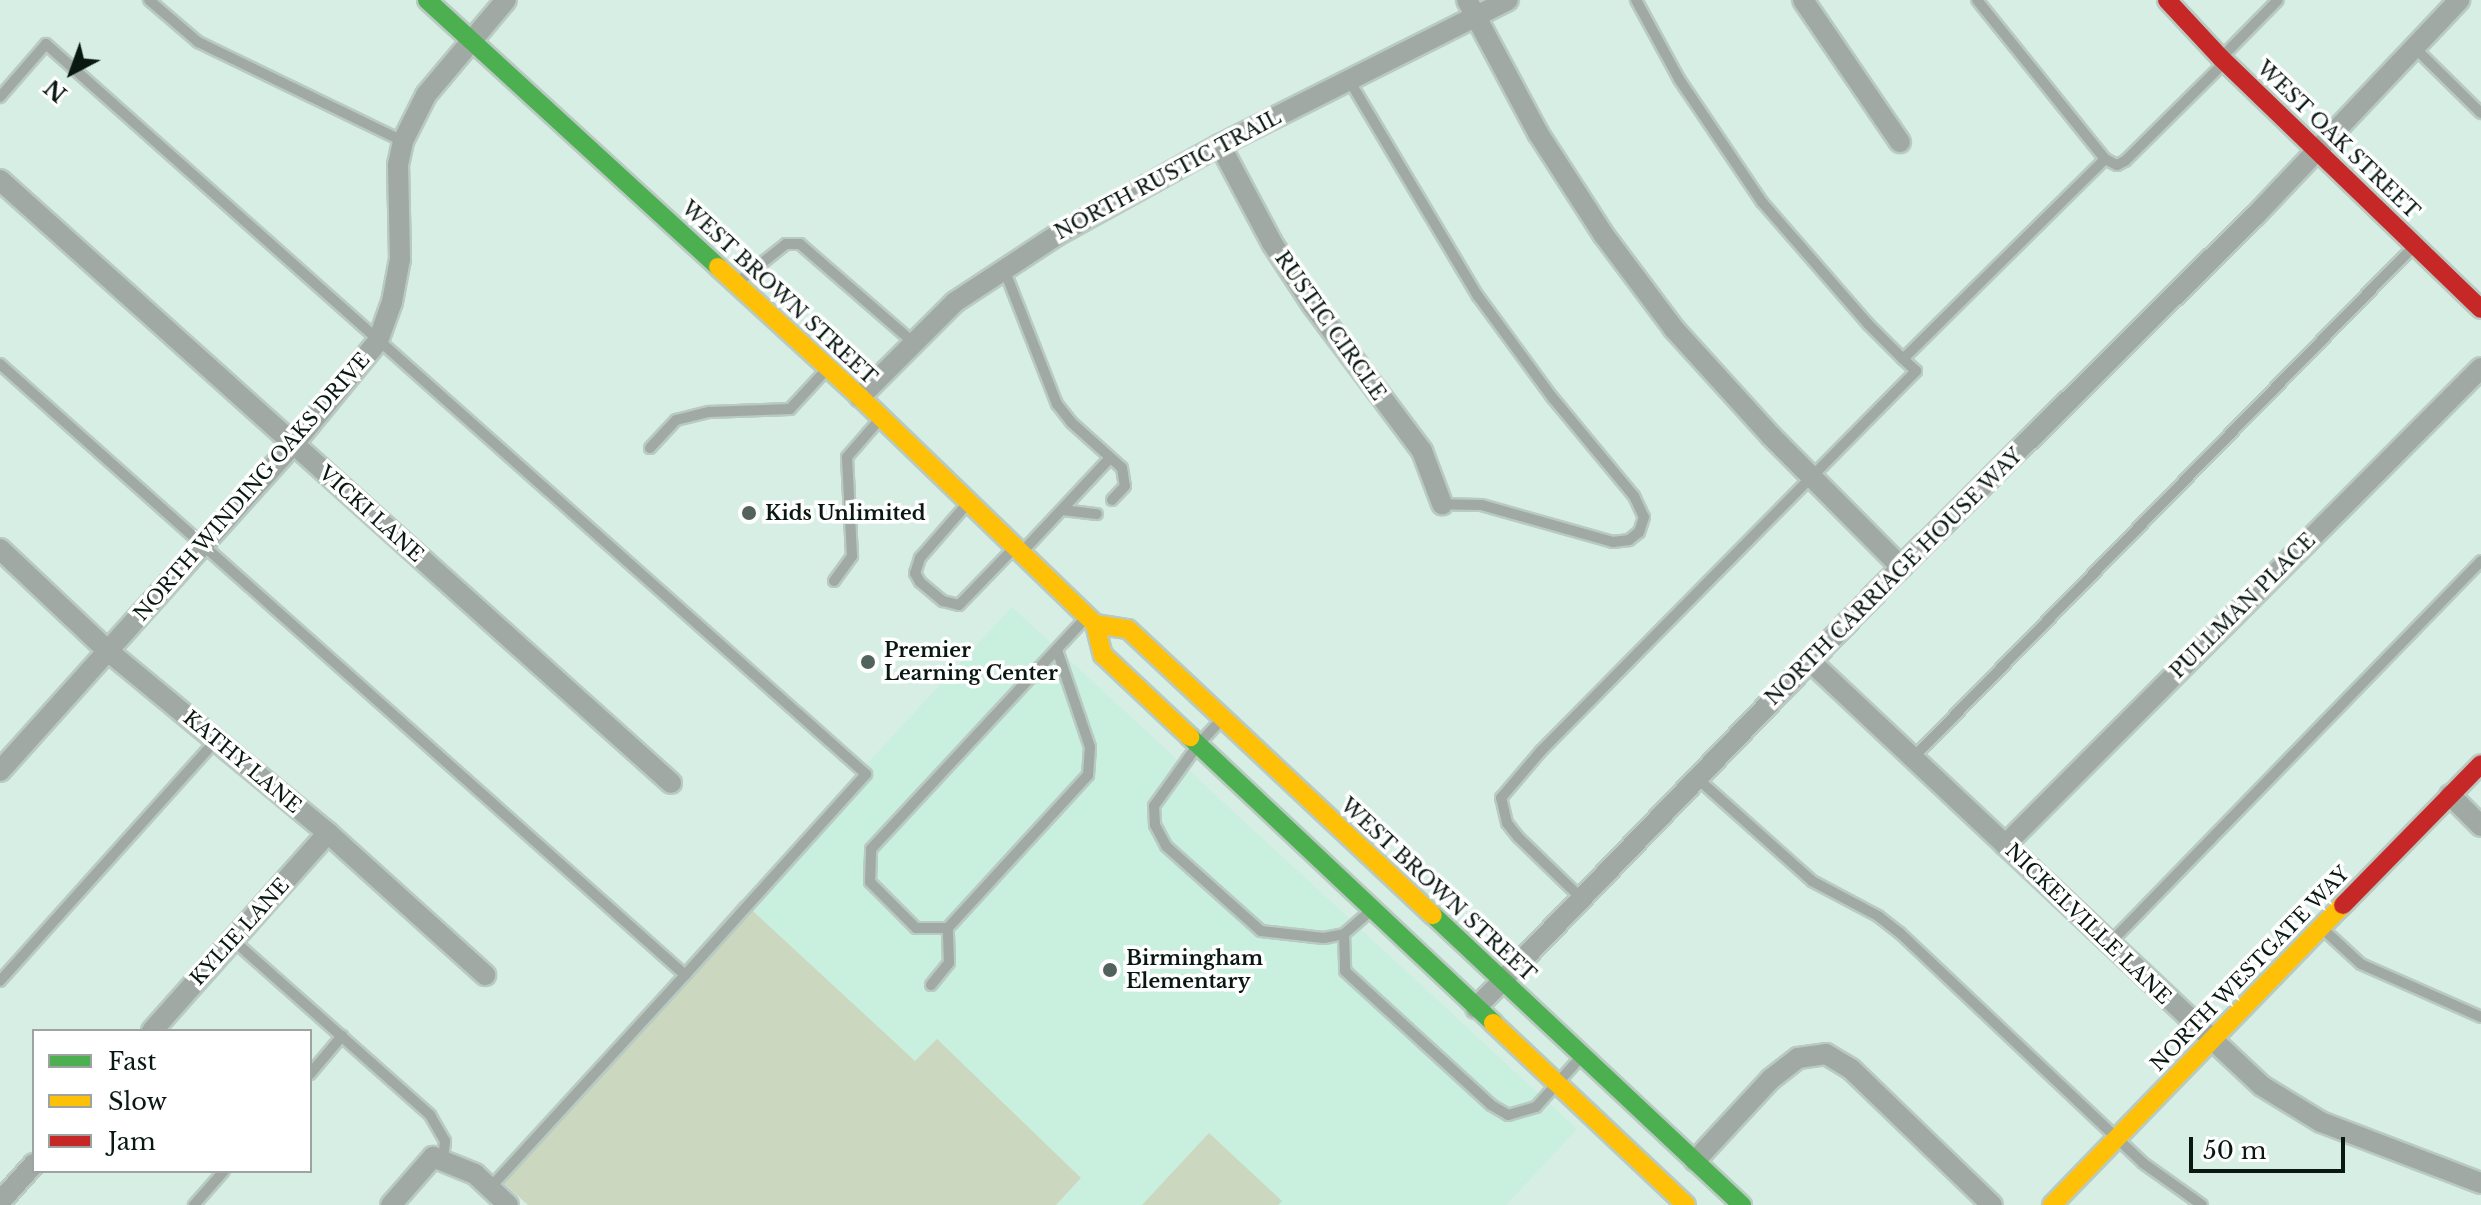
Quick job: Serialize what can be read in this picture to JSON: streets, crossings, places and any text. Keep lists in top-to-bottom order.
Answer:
{
  "streets": {
    "main road": ["WEST OAK STREET", "WEST BROWN STREET", "NORTH WESTGATE WAY"],
    "street": [
      "NORTH RUSTIC TRAIL",
      "RUSTIC CIRCLE",
      "NORTH WINDING OAKS DRIVE",
      "VICKI LANE",
      "NORTH CARRIAGE HOUSE WAY",
      "PULLMAN PLACE",
      "KATHY LANE",
      "NICKELVILLE LANE",
      "KYLIE LANE"
    ]
  },
  "crossings": [
    ["WEST OAK STREET", "NORTH CARRIAGE HOUSE WAY"],
    ["NORTH RUSTIC TRAIL", "WEST BROWN STREET"],
    ["NORTH RUSTIC TRAIL", "RUSTIC CIRCLE"],
    ["WEST BROWN STREET", "NORTH WINDING OAKS DRIVE"],
    ["WEST BROWN STREET", "NORTH CARRIAGE HOUSE WAY"],
    ["NORTH WINDING OAKS DRIVE", "VICKI LANE"],
    ["NORTH WINDING OAKS DRIVE", "KATHY LANE"],
    ["NORTH CARRIAGE HOUSE WAY", "NICKELVILLE LANE"],
    ["PULLMAN PLACE", "NICKELVILLE LANE"],
    ["KATHY LANE", "KYLIE LANE"],
    ["NICKELVILLE LANE", "NORTH WESTGATE WAY"]
  ],
  "places": ["Kids Unlimited", "Premier Learning Center", "Birmingham Elementary"],
  "legend": ["Fast", "Slow", "Jam"],
  "scale_bar": "50 m",
  "north": "bottom left"
}
